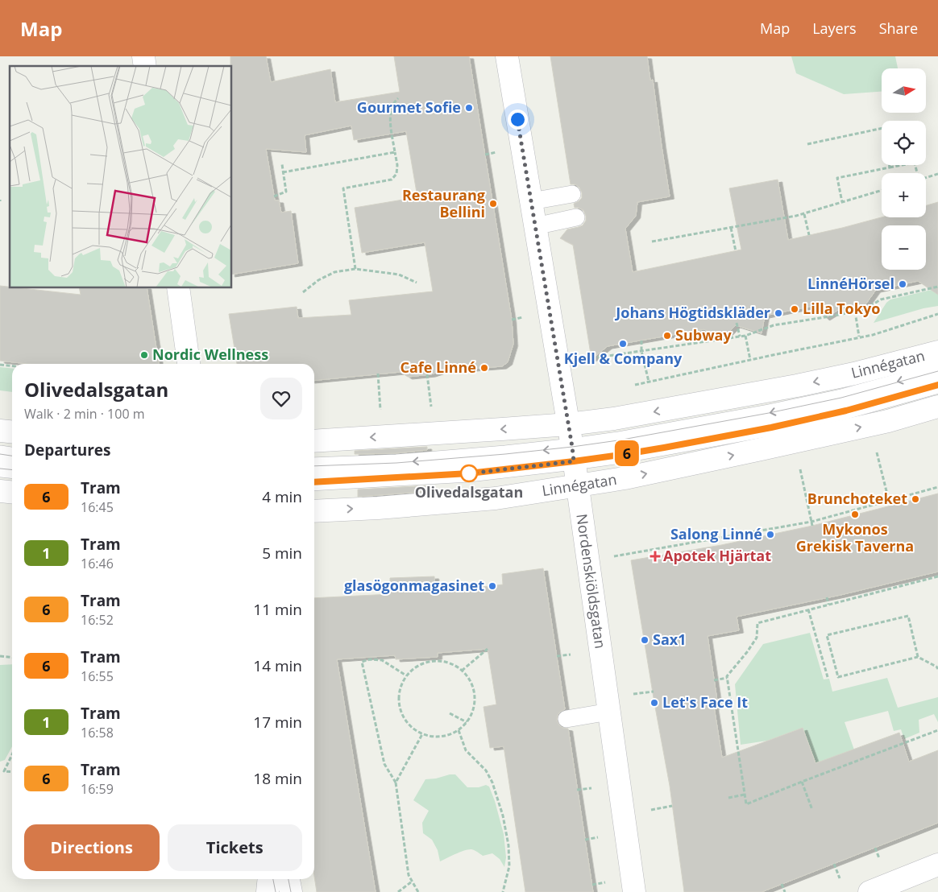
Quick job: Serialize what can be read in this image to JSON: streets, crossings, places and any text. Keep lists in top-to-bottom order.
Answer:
{
  "streets": {
    "street": ["Linnégatan", "Nordenskiöldsgatan"]
  },
  "crossings": [
    ["Linnégatan", "Nordenskiöldsgatan"]
  ],
  "places": {
    "other": [
      "Gourmet Sofie",
      "Restaurang Bellini",
      "LinnéHörsel",
      "Lilla Tokyo",
      "Johans Högtidskläder",
      "Subway",
      "Kjell & Company",
      "Nordic Wellness",
      "Cafe Linné",
      "Olivedalsgatan",
      "Brunchoteket",
      "Mykonos Grekisk Taverna",
      "Salong Linné",
      "glasögonmagasinet",
      "Sax1",
      "Let's Face It"
    ],
    "health": ["Apotek Hjärtat"]
  },
  "lines": ["tram line 6"],
  "north": "right",
  "page": {
    "header": "Map",
    "nav": ["Map", "Layers", "Share"],
    "on_map": "6",
    "map_buttons": ["+", "−"],
    "heading": [
      ["Olivedalsgatan", "Walk · 2 min · 100 m"],
      "Departures"
    ],
    "list": [
      {
        "mark": "6",
        "name": "Tram",
        "note": "16:45",
        "value": "4 min"
      },
      {
        "mark": "1",
        "name": "Tram",
        "note": "16:46",
        "value": "5 min"
      },
      {
        "mark": "6",
        "name": "Tram",
        "note": "16:52",
        "value": "11 min"
      },
      {
        "mark": "6",
        "name": "Tram",
        "note": "16:55",
        "value": "14 min"
      },
      {
        "mark": "1",
        "name": "Tram",
        "note": "16:58",
        "value": "17 min"
      },
      {
        "mark": "6",
        "name": "Tram",
        "note": "16:59",
        "value": "18 min"
      }
    ],
    "buttons": ["Directions", "Tickets"]
  }
}
